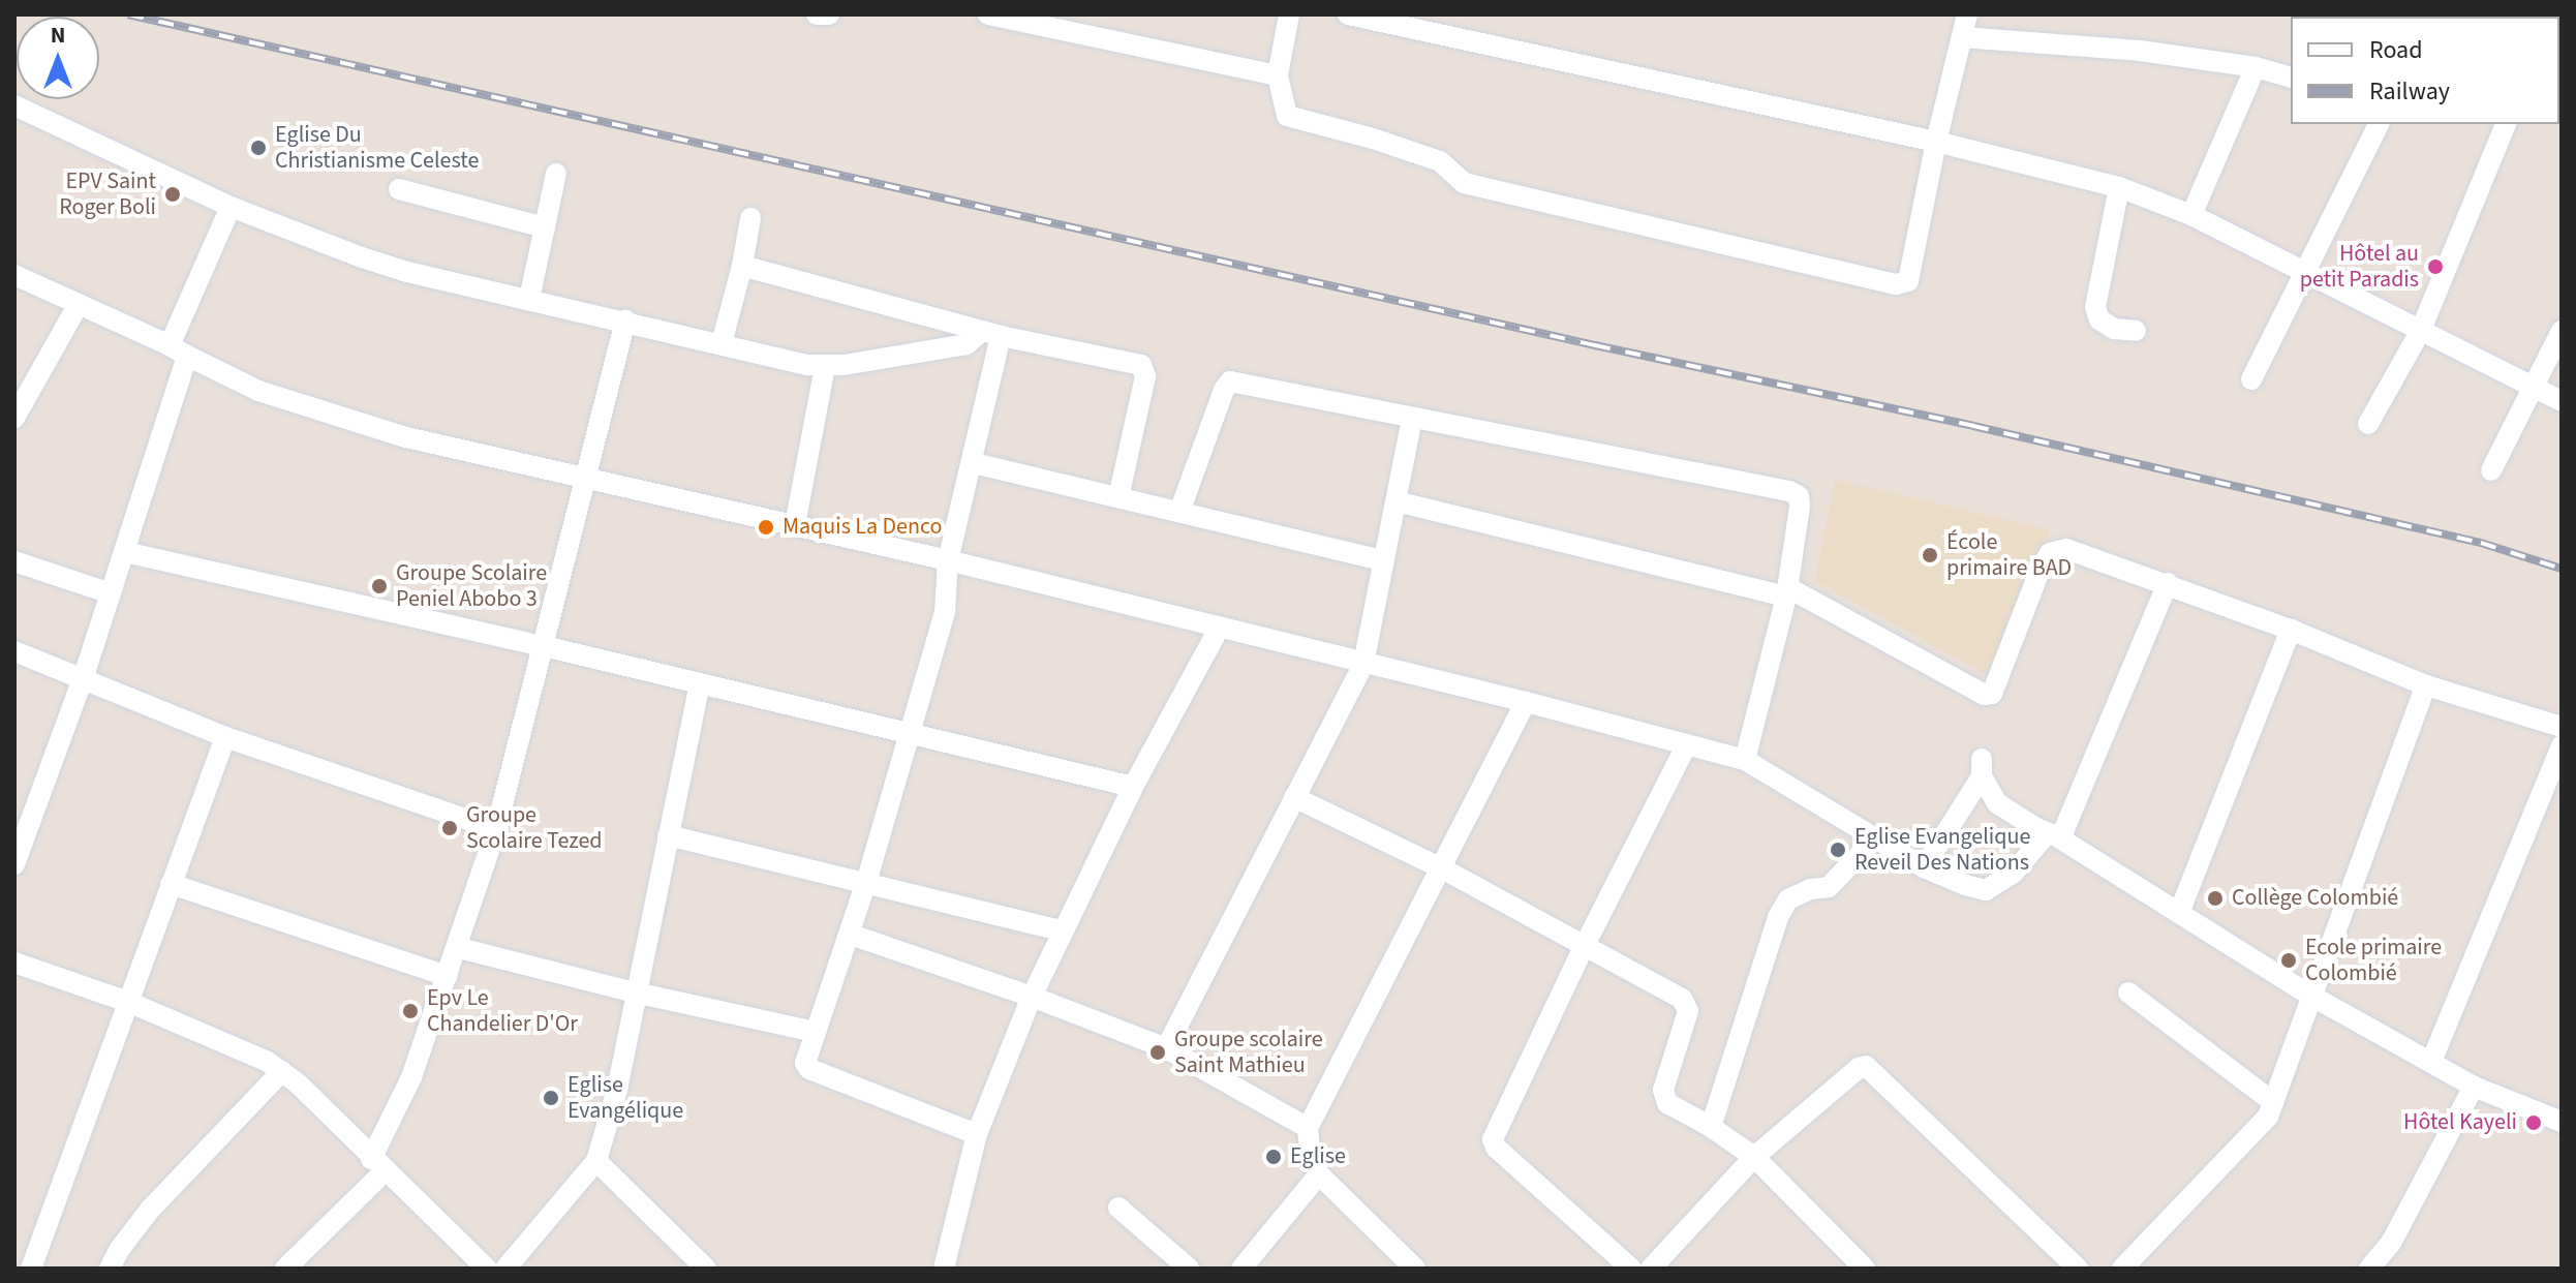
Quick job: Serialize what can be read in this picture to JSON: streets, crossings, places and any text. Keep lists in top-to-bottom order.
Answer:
{
  "places": [
    "Eglise Du Christianisme Celeste",
    "EPV Saint Roger Boli",
    "Hôtel au petit Paradis",
    "Maquis La Denco",
    "École primaire BAD",
    "Groupe Scolaire Peniel Abobo 3",
    "Groupe Scolaire Tezed",
    "Eglise Evangelique Reveil Des Nations",
    "Collège Colombié",
    "Ecole primaire Colombié",
    "Epv Le Chandelier D'Or",
    "Groupe scolaire Saint Mathieu",
    "Eglise Evangélique",
    "Hôtel Kayeli",
    "Eglise"
  ],
  "legend": ["Road", "Railway"],
  "north": "top"
}
